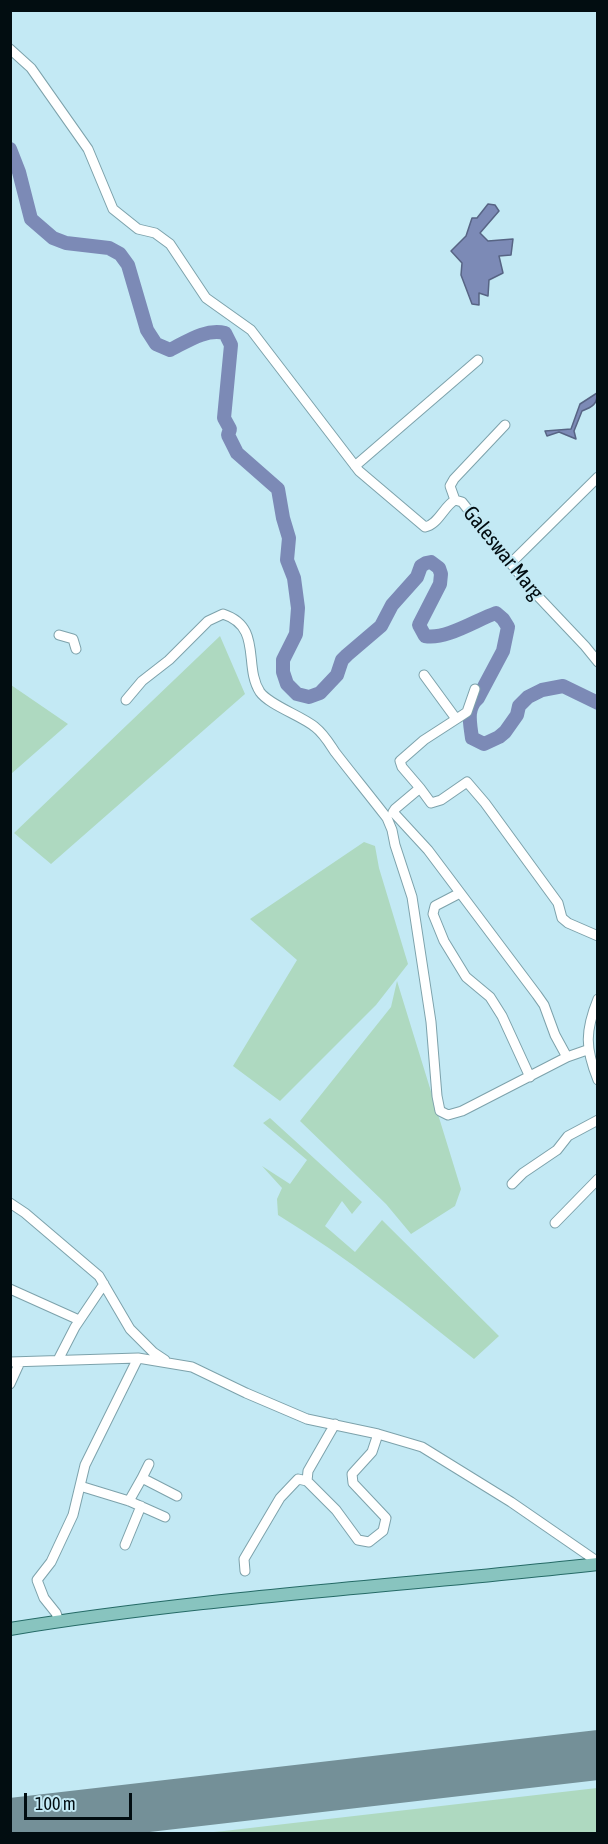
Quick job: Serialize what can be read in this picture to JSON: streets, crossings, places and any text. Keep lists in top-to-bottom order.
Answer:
{
  "streets": {
    "street": ["Galeswar Marg"]
  },
  "scale_bar": "100 m"
}
